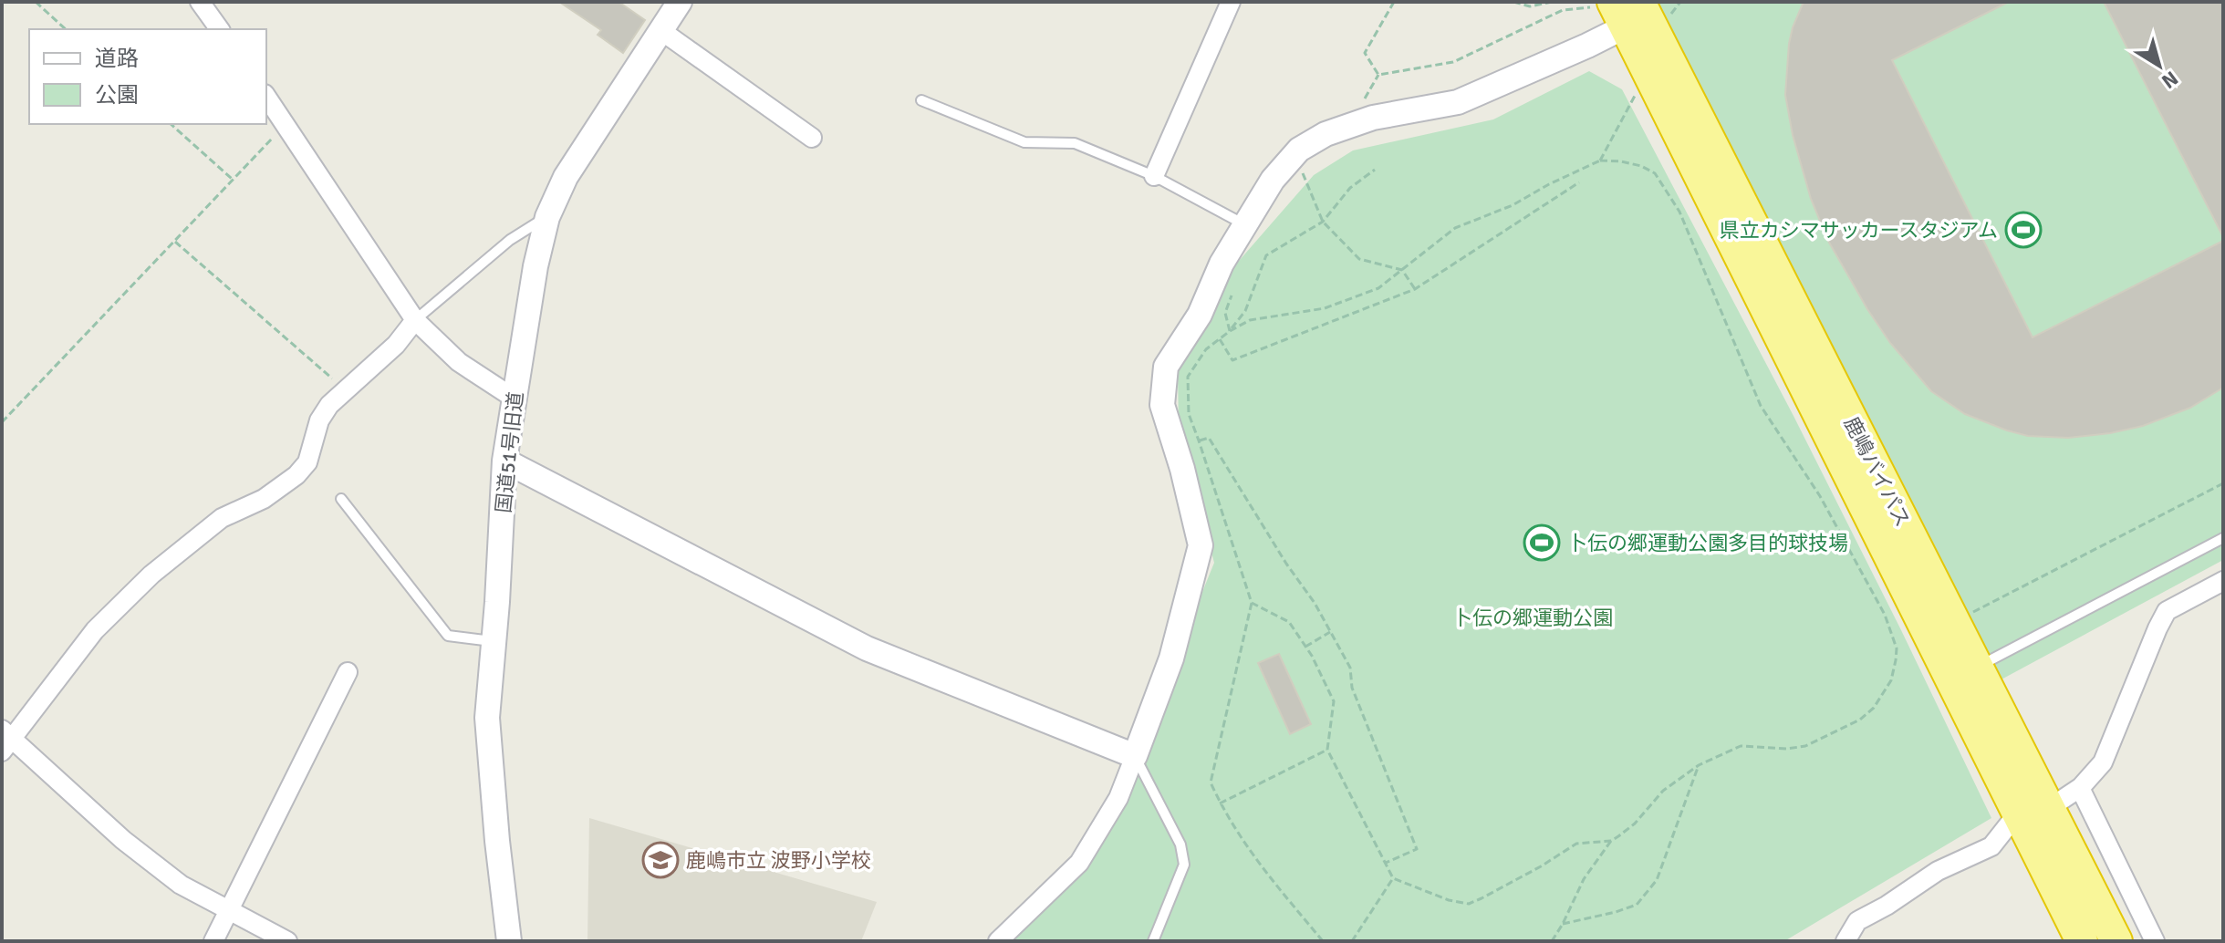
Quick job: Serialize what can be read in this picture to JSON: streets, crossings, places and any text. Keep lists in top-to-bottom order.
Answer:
{
  "streets": {
    "highway": ["鹿嶋バイパス"],
    "street": ["国道51号旧道"]
  },
  "parks": ["卜伝の郷運動公園"],
  "places": {
    "sports": ["県立カシマサッカースタジアム", "卜伝の郷運動公園多目的球技場"],
    "school or university": ["鹿嶋市立 波野小学校"]
  },
  "legend": ["道路", "公園"],
  "north": "bottom right"
}
